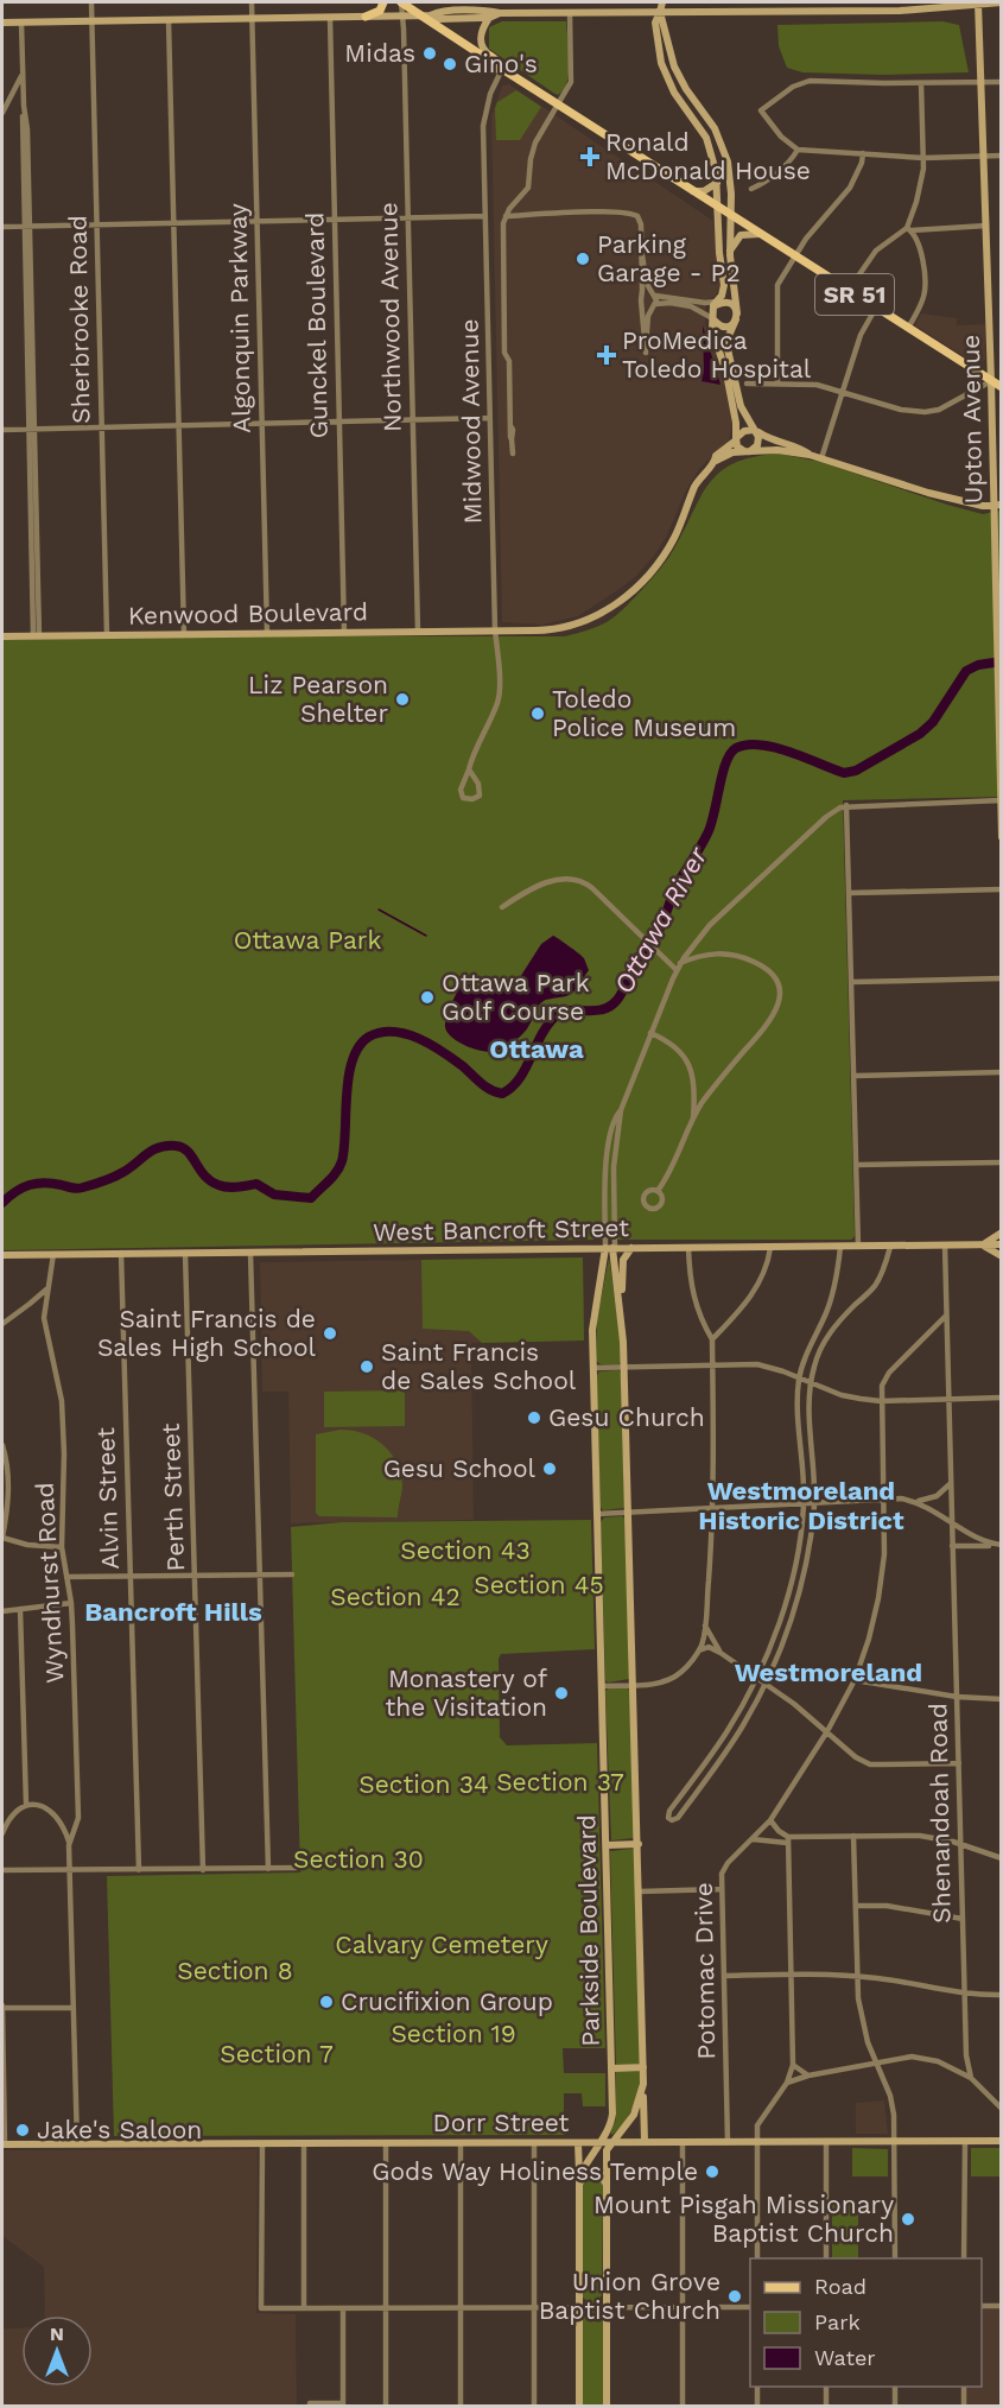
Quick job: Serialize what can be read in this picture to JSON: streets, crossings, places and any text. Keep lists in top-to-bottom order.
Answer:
{
  "streets": {
    "main road": ["SR 51"],
    "street": [
      "Northwood Avenue",
      "Algonquin Parkway",
      "Sherbrooke Road",
      "Gunckel Boulevard",
      "Upton Avenue",
      "Midwood Avenue",
      "Kenwood Boulevard",
      "West Bancroft Street",
      "Perth Street",
      "Alvin Street",
      "Wyndhurst Road",
      "Shenandoah Road",
      "Parkside Boulevard",
      "Potomac Drive",
      "Dorr Street"
    ]
  },
  "crossings": [
    ["SR 51", "Northwood Avenue"],
    ["SR 51", "Upton Avenue"],
    ["SR 51", "Midwood Avenue"],
    ["Northwood Avenue", "Kenwood Boulevard"],
    ["Algonquin Parkway", "Kenwood Boulevard"],
    ["Sherbrooke Road", "Kenwood Boulevard"],
    ["Gunckel Boulevard", "Kenwood Boulevard"],
    ["Midwood Avenue", "Kenwood Boulevard"],
    ["West Bancroft Street", "Perth Street"],
    ["West Bancroft Street", "Alvin Street"],
    ["West Bancroft Street", "Wyndhurst Road"],
    ["West Bancroft Street", "Shenandoah Road"],
    ["West Bancroft Street", "Parkside Boulevard"],
    ["Wyndhurst Road", "Dorr Street"],
    ["Shenandoah Road", "Potomac Drive"],
    ["Parkside Boulevard", "Dorr Street"],
    ["Potomac Drive", "Dorr Street"]
  ],
  "districts": [
    "Ottawa",
    "Westmoreland Historic District",
    "Bancroft Hills",
    "Westmoreland"
  ],
  "water": ["Ottawa River"],
  "parks": [
    "Ottawa Park",
    "Section 43",
    "Section 45",
    "Section 42",
    "Section 37",
    "Section 34",
    "Section 30",
    "Calvary Cemetery",
    "Section 8",
    "Section 19",
    "Section 7"
  ],
  "places": {
    "other": [
      "Midas",
      "Gino's",
      "Parking Garage - P2",
      "Liz Pearson Shelter",
      "Toledo Police Museum",
      "Ottawa Park Golf Course",
      "Saint Francis de Sales High School",
      "Saint Francis de Sales School",
      "Gesu Church",
      "Gesu School",
      "Monastery of the Visitation",
      "Crucifixion Group",
      "Jake's Saloon",
      "Gods Way Holiness Temple",
      "Mount Pisgah Missionary Baptist Church",
      "Union Grove Baptist Church"
    ],
    "health": ["Ronald McDonald House", "ProMedica Toledo Hospital"]
  },
  "legend": ["Road", "Park", "Water"],
  "north": "top"
}
